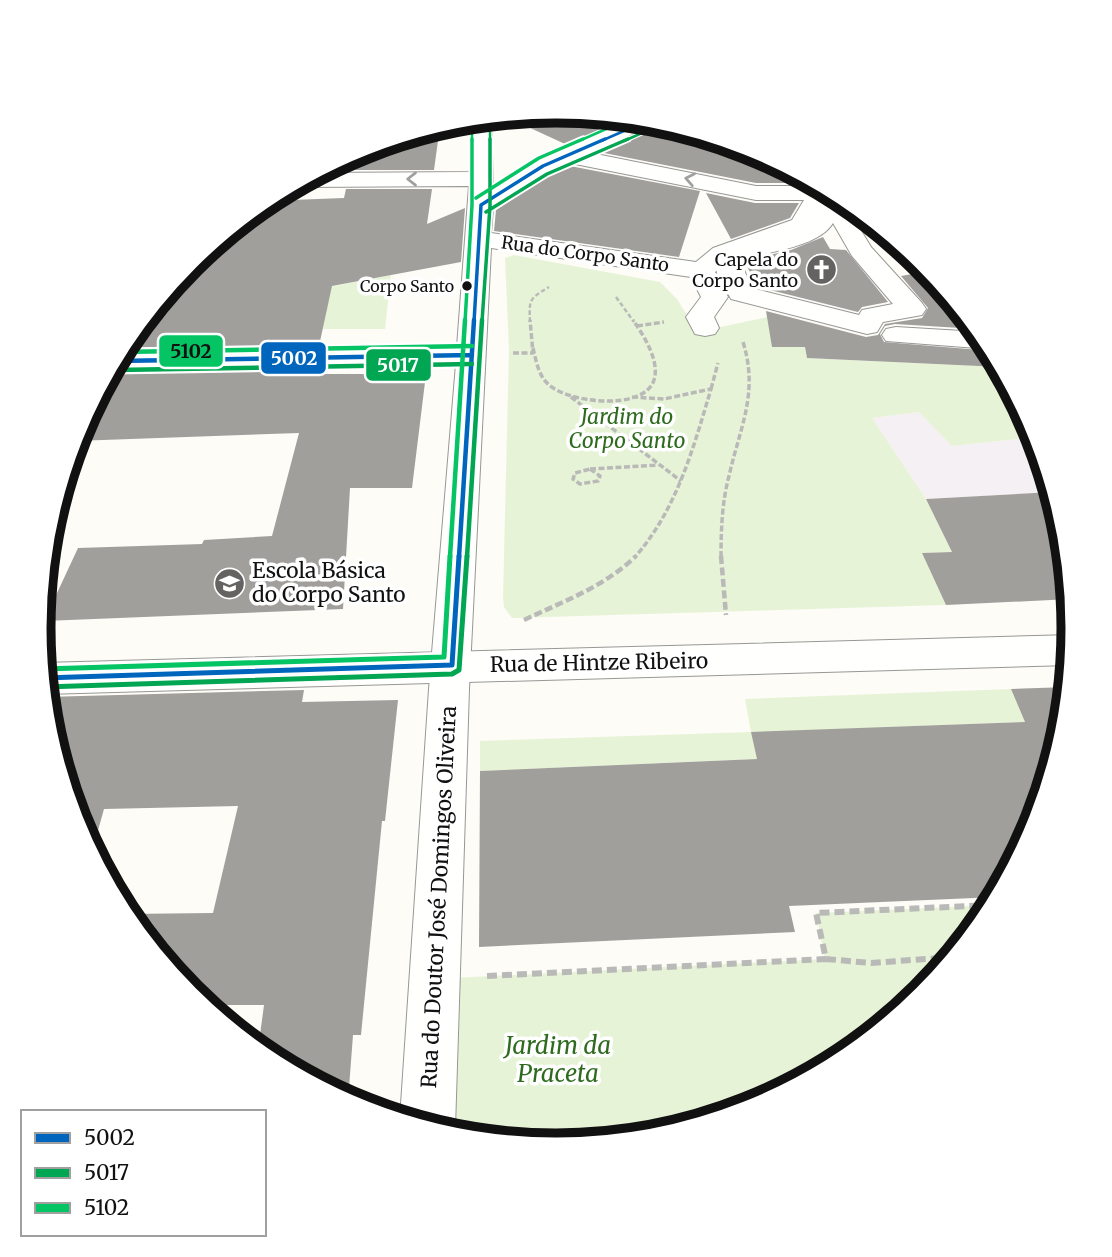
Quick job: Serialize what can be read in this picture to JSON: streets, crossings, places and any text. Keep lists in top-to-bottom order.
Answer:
{
  "streets": {
    "street": ["Rua do Corpo Santo", "Rua de Hintze Ribeiro", "Rua do Doutor José Domingos Oliveira"]
  },
  "crossings": [
    ["Rua do Corpo Santo", "Rua do Doutor José Domingos Oliveira"],
    ["Rua de Hintze Ribeiro", "Rua do Doutor José Domingos Oliveira"]
  ],
  "parks": ["Jardim do Corpo Santo", "Jardim da Praceta"],
  "places": {
    "church": ["Capela do Corpo Santo"],
    "other": ["Corpo Santo"],
    "school or university": ["Escola Básica do Corpo Santo"]
  },
  "lines": ["transit line 5102", "transit line 5017", "transit line 5002"],
  "legend": ["5002", "5017", "5102"]
}
